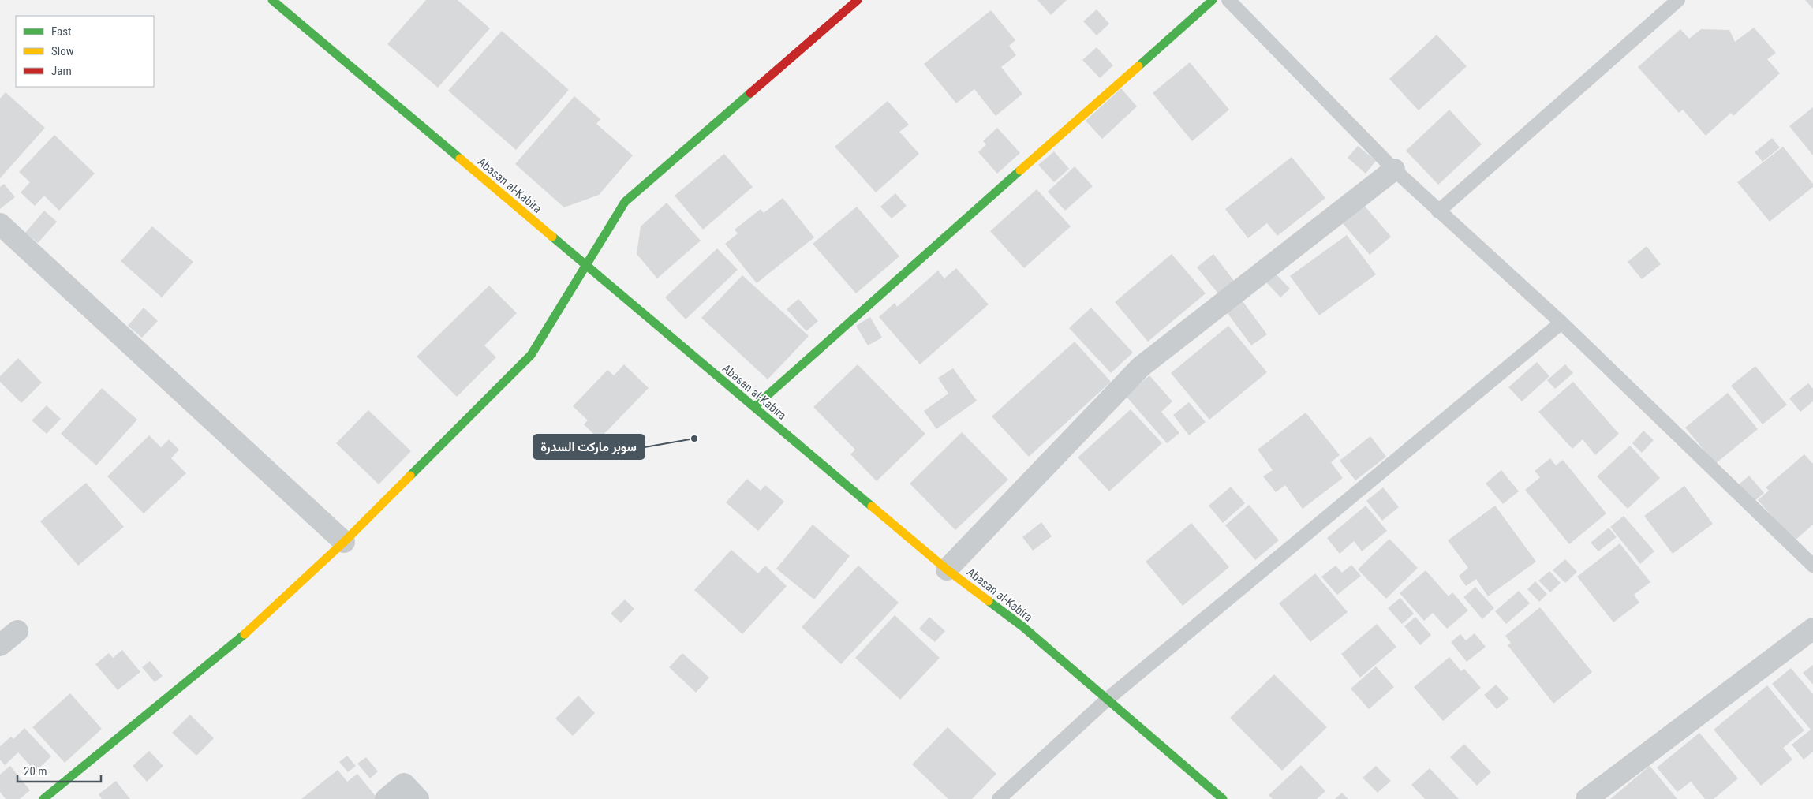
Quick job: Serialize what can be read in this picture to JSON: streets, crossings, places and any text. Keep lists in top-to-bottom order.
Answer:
{
  "streets": {
    "street": ["Abasan al-Kabira"]
  },
  "places": ["سوبر ماركت السدرة"],
  "legend": ["Fast", "Slow", "Jam"],
  "scale_bar": "20 m"
}
